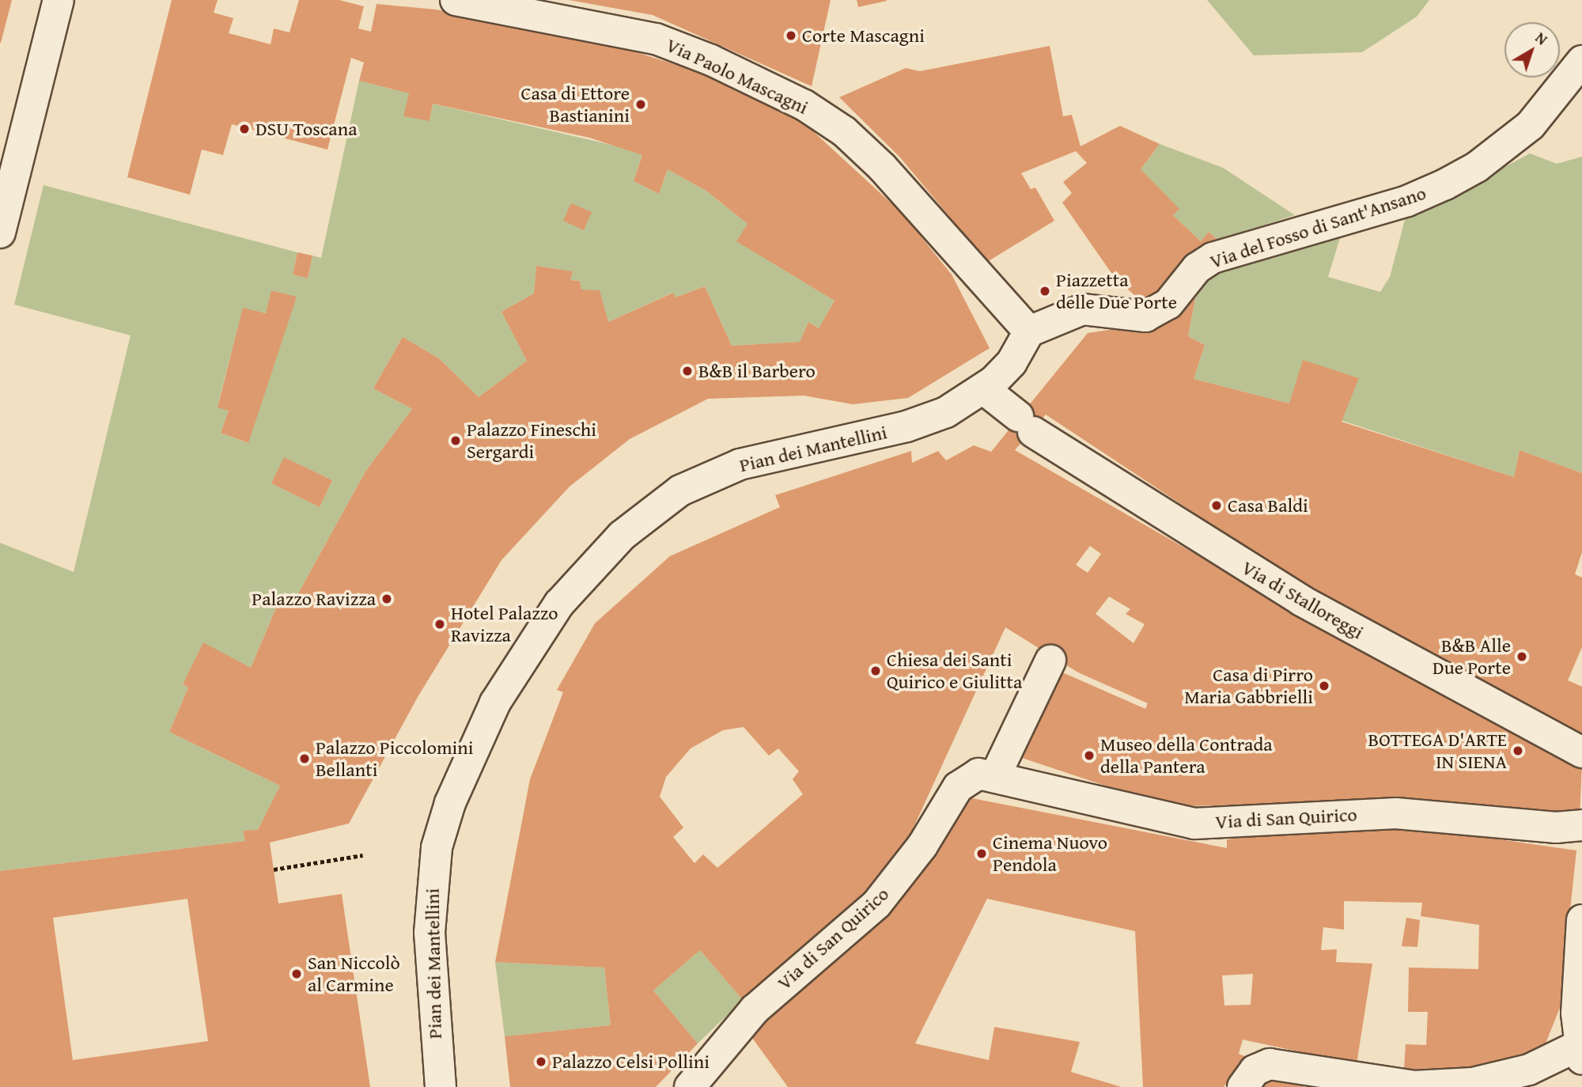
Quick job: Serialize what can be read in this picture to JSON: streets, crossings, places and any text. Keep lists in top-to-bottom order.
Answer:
{
  "streets": {
    "street": [
      "Via Paolo Mascagni",
      "Via del Fosso di Sant'Ansano",
      "Pian dei Mantellini",
      "Via di Stalloreggi",
      "Via di San Quirico"
    ]
  },
  "crossings": [
    ["Via Paolo Mascagni", "Via del Fosso di Sant'Ansano"],
    ["Via Paolo Mascagni", "Pian dei Mantellini"],
    ["Via del Fosso di Sant'Ansano", "Pian dei Mantellini"],
    ["Pian dei Mantellini", "Via di Stalloreggi"]
  ],
  "places": [
    "Corte Mascagni",
    "Casa di Ettore Bastianini",
    "DSU Toscana",
    "Piazzetta delle Due Porte",
    "B&B il Barbero",
    "Palazzo Fineschi Sergardi",
    "Casa Baldi",
    "Palazzo Ravizza",
    "Hotel Palazzo Ravizza",
    "B&B Alle Due Porte",
    "Chiesa dei Santi Quirico e Giulitta",
    "Casa di Pirro Maria Gabbrielli",
    "BOTTEGA D'ARTE IN SIENA",
    "Museo della Contrada della Pantera",
    "Palazzo Piccolomini Bellanti",
    "Cinema Nuovo Pendola",
    "San Niccolò al Carmine",
    "Palazzo Celsi Pollini"
  ],
  "north": "top right"
}
